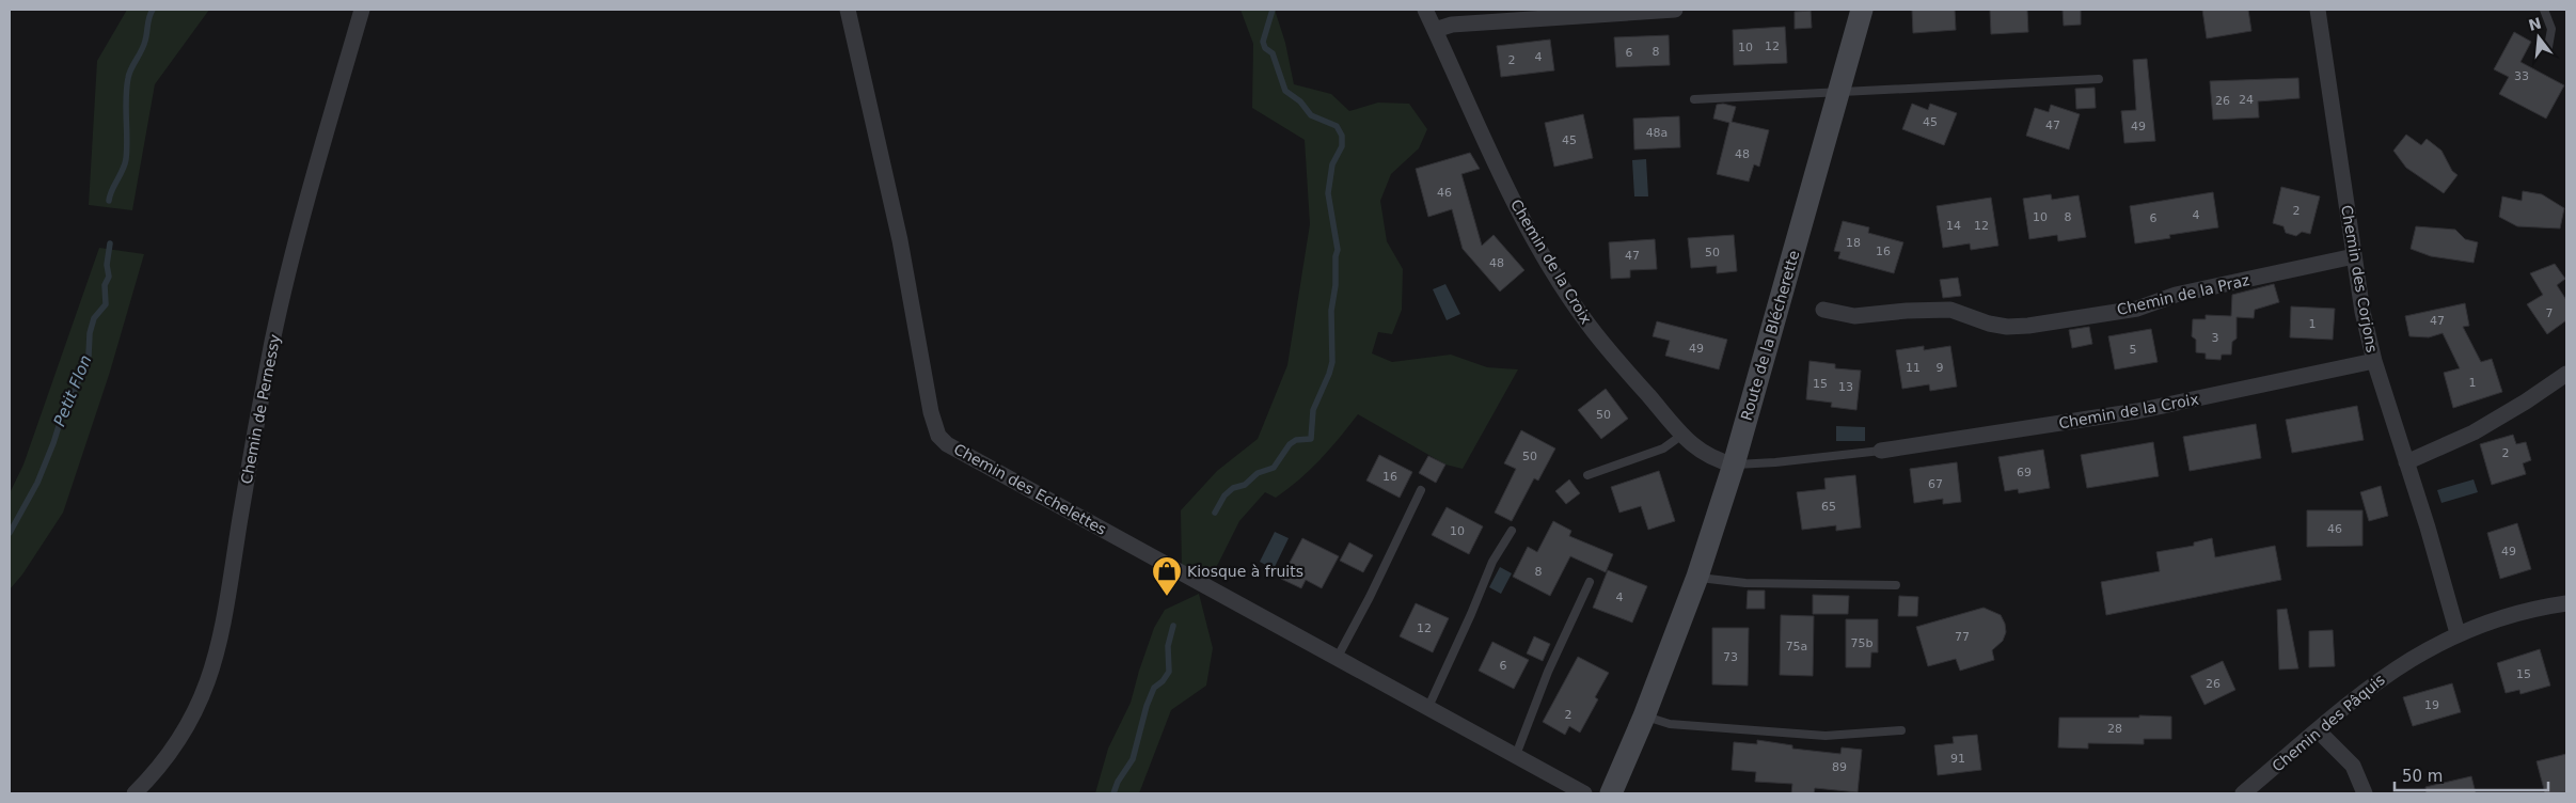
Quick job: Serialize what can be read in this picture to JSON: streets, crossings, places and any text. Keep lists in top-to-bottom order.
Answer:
{
  "streets": {
    "main road": ["Route de la Blécherette"],
    "street": [
      "Chemin de la Croix",
      "Chemin des Corjons",
      "Chemin de la Praz",
      "Chemin de Pernessy",
      "Chemin des Echelettes",
      "Chemin des Pâquis"
    ]
  },
  "crossings": [
    ["Chemin de la Croix", "Chemin des Corjons"],
    ["Chemin de la Croix", "Route de la Blécherette"],
    ["Chemin des Corjons", "Chemin de la Praz"],
    ["Chemin des Corjons", "Chemin des Pâquis"]
  ],
  "water": ["Petit Flon"],
  "places": {
    "shop": ["Kiosque à fruits"]
  },
  "house_numbers": [
    "12",
    "10",
    "8",
    "6",
    "4",
    "2",
    "33",
    "24",
    "26",
    "45",
    "47",
    "49",
    "48a",
    "45",
    "48",
    "46",
    "2",
    "4",
    "10",
    "8",
    "6",
    "14",
    "12",
    "18",
    "16",
    "50",
    "47",
    "48",
    "7",
    "47",
    "1",
    "3",
    "49",
    "5",
    "11",
    "9",
    "1",
    "15",
    "13",
    "50",
    "2",
    "50",
    "69",
    "16",
    "67",
    "65",
    "46",
    "10",
    "49",
    "8",
    "4",
    "12",
    "77",
    "75b",
    "75a",
    "73",
    "6",
    "15",
    "26",
    "19",
    "2",
    "28",
    "91",
    "89"
  ],
  "scale_bar": "50 m",
  "north": "top"
}
